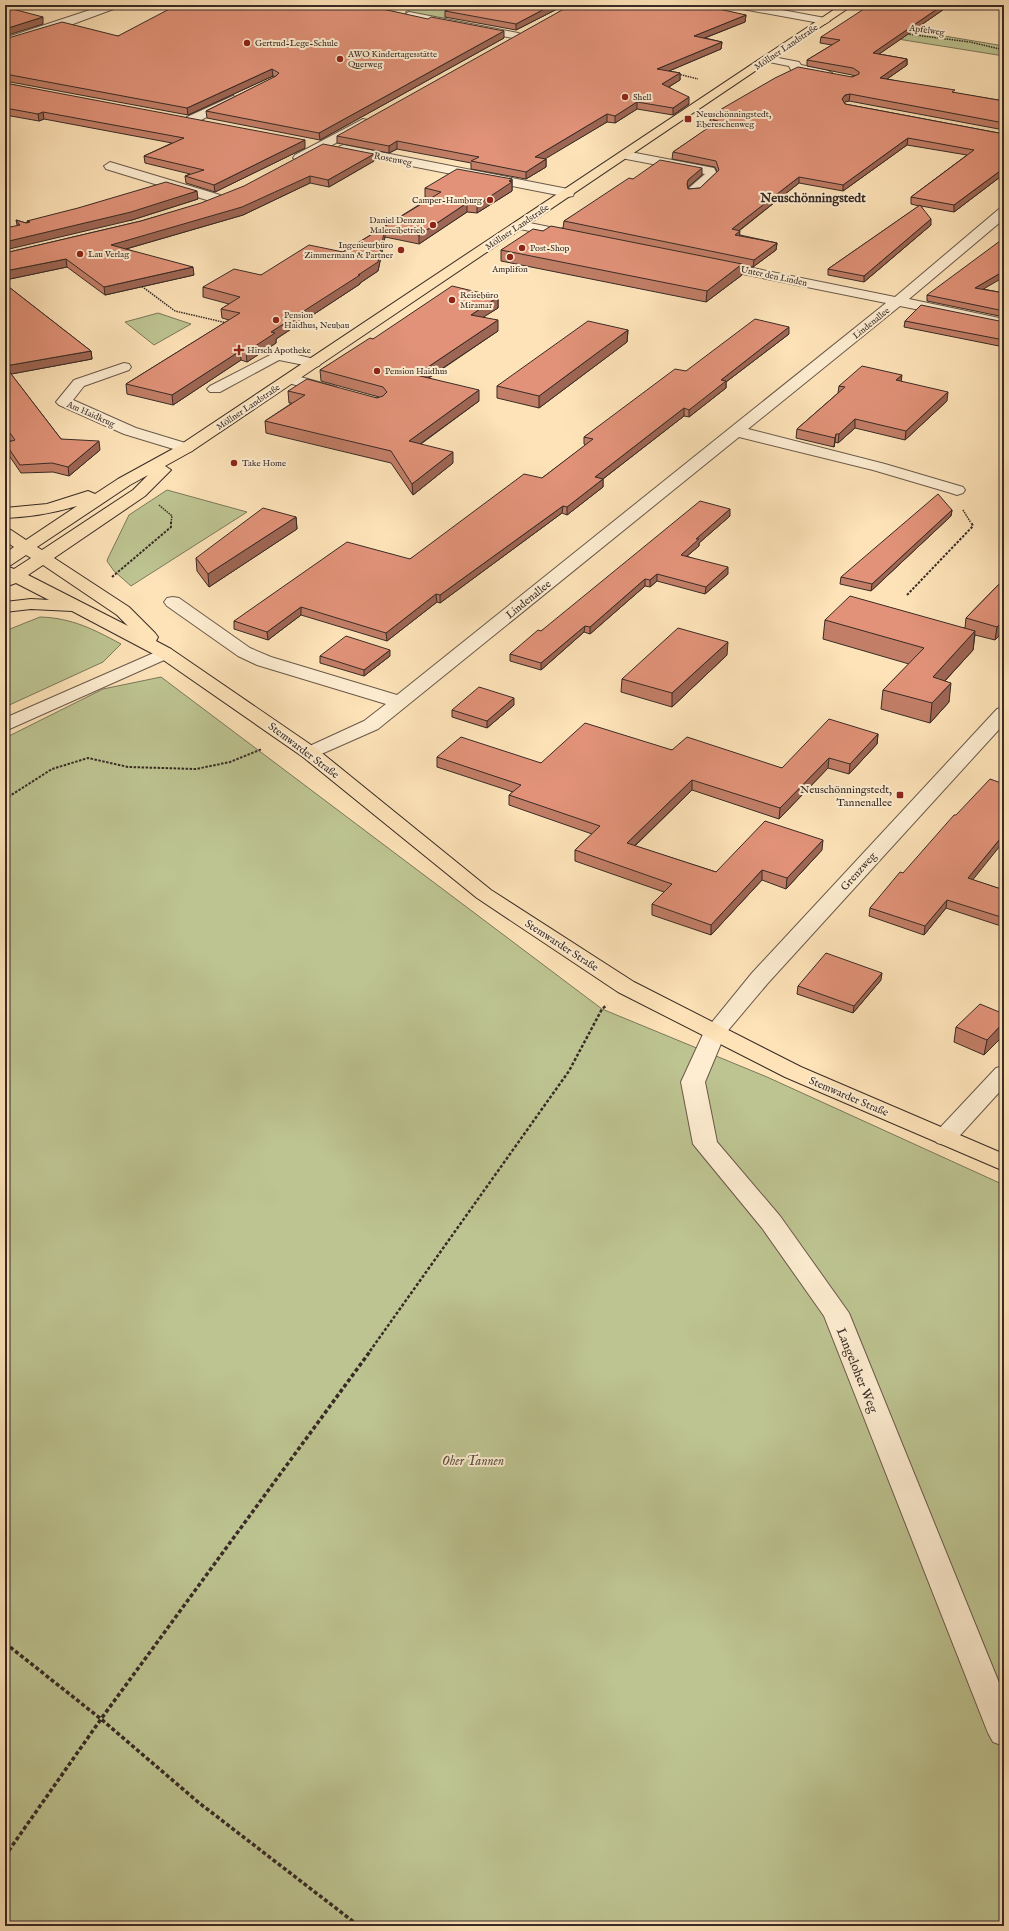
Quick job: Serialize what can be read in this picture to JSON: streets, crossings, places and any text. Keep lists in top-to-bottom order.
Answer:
{
  "streets": {
    "main road": ["Möllner Landstraße", "Stemwarder Straße"],
    "street": [
      "Rosenweg",
      "Unter den Linden",
      "Lindenallee",
      "Am Haidkrug",
      "Grenzweg",
      "Langeloher Weg"
    ],
    "path": ["Apfelweg"]
  },
  "crossings": [
    ["Möllner Landstraße", "Rosenweg"],
    ["Möllner Landstraße", "Am Haidkrug"],
    ["Möllner Landstraße", "Stemwarder Straße"],
    ["Unter den Linden", "Lindenallee"],
    ["Lindenallee", "Stemwarder Straße"],
    ["Stemwarder Straße", "Grenzweg"],
    ["Stemwarder Straße", "Langeloher Weg"],
    ["Grenzweg", "Langeloher Weg"]
  ],
  "districts": ["Neuschönningstedt"],
  "parks": ["Oher Tannen"],
  "places": {
    "other": [
      "Gertrud-Lege-Schule",
      "AWO Kindertagesstätte Querweg",
      "Shell",
      "Camper-Hamburg",
      "Daniel Denzau Malereibetrieb",
      "Post-Shop",
      "Ingenieurbüro Zimmermann & Partner",
      "Lau Verlag",
      "Amplifon",
      "Reisebüro Miramar",
      "Pension Haidhus, Neubau",
      "Pension Haidhus",
      "Take Home"
    ],
    "transit": ["Neuschönningstedt, Ebereschenweg", "Neuschönningstedt, Tannenallee"],
    "health": ["Hirsch Apotheke"]
  }
}
